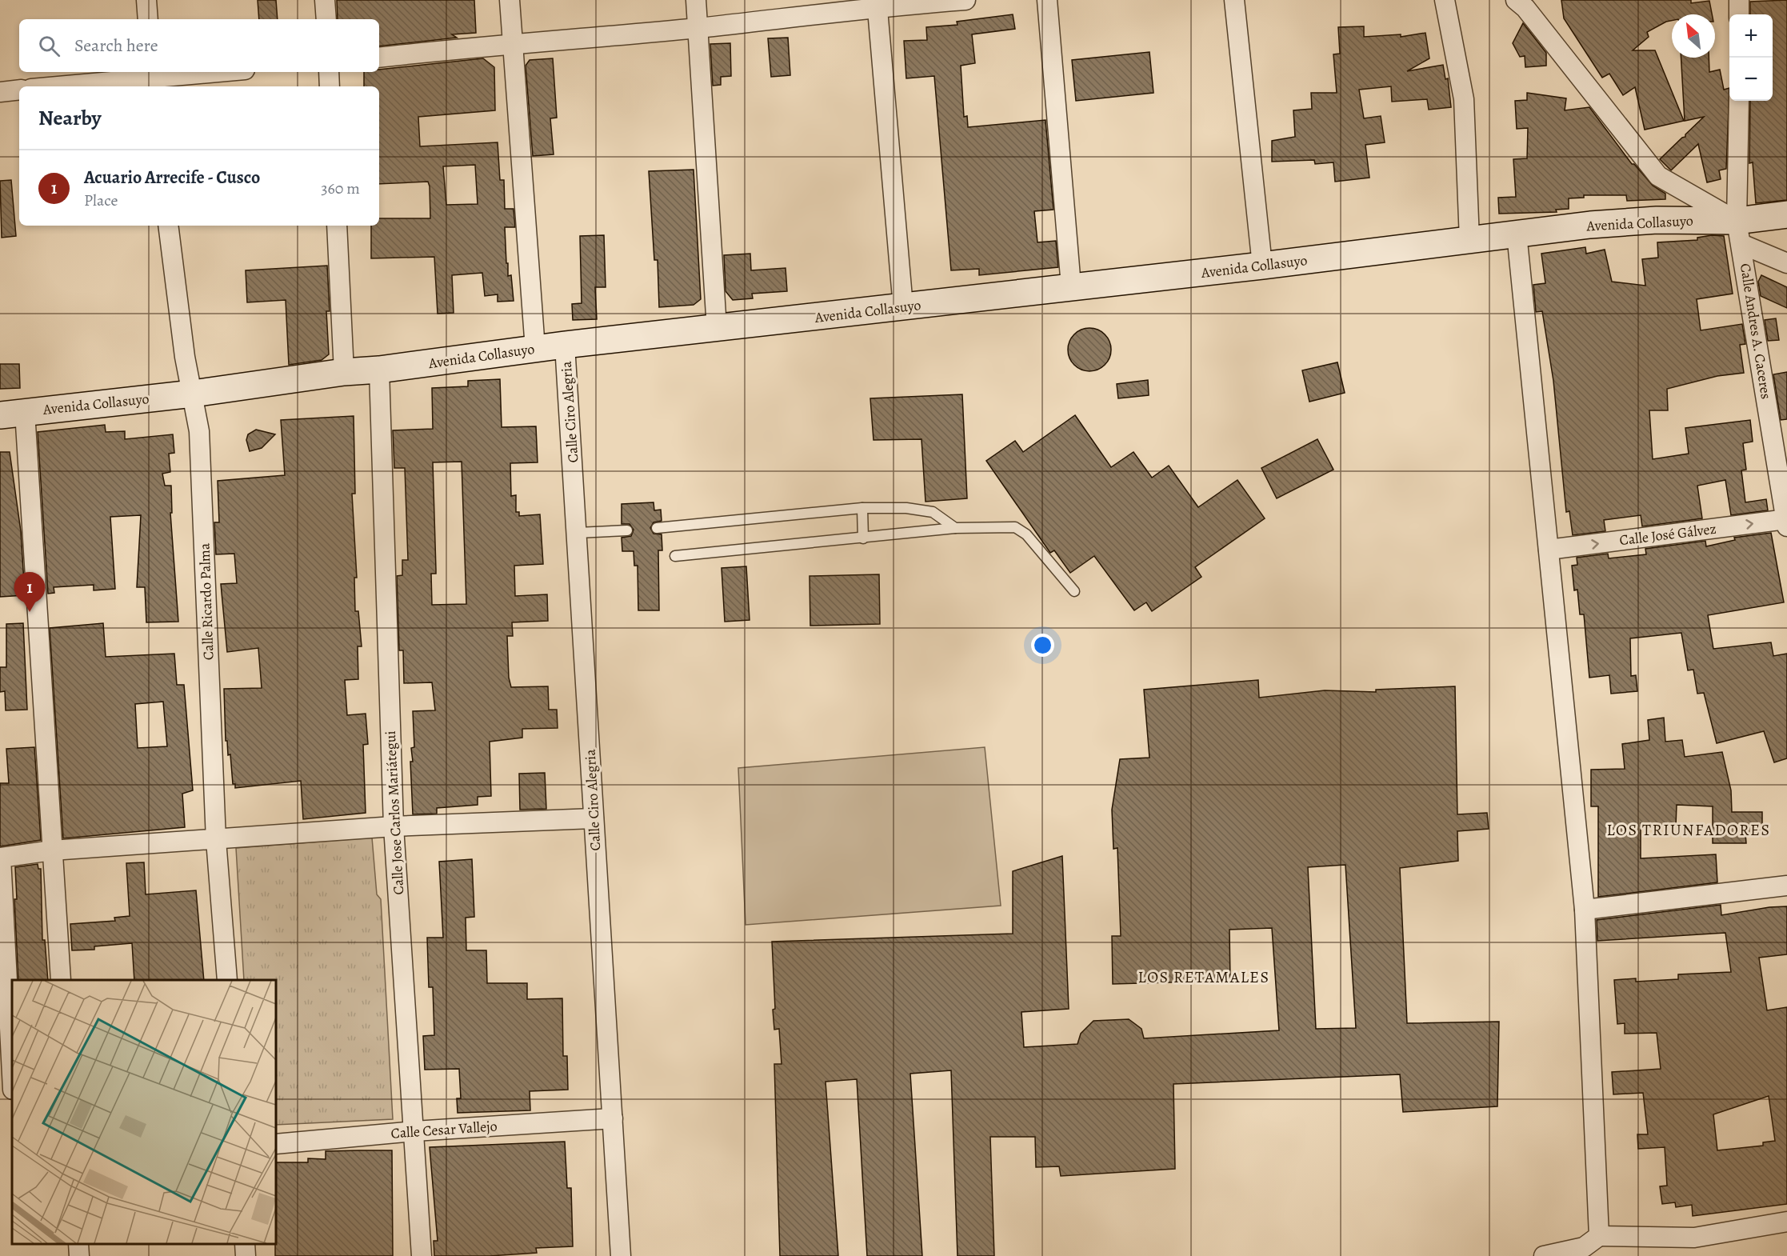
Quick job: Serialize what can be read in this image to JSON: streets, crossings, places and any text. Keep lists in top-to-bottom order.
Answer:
{
  "streets": {
    "street": [
      "Avenida Collasuyo",
      "Calle Andres A. Caceres",
      "Calle Ciro Alegria",
      "Calle José Gálvez",
      "Calle Ricardo Palma",
      "Calle Jose Carlos Mariátegui",
      "Calle Cesar Vallejo"
    ]
  },
  "crossings": [
    ["Avenida Collasuyo", "Calle Andres A. Caceres"],
    ["Avenida Collasuyo", "Calle Ciro Alegria"],
    ["Avenida Collasuyo", "Calle Ricardo Palma"],
    ["Avenida Collasuyo", "Calle Jose Carlos Mariátegui"],
    ["Calle Andres A. Caceres", "Calle José Gálvez"],
    ["Calle Ciro Alegria", "Calle Cesar Vallejo"],
    ["Calle Jose Carlos Mariátegui", "Calle Cesar Vallejo"]
  ],
  "one_way": ["Calle José Gálvez"],
  "districts": ["LOS TRIUNFADORES", "LOS RETAMALES"],
  "north": "top left",
  "page": {
    "map_buttons": ["+", "−"],
    "search": "Search here",
    "heading": "Nearby",
    "list": [
      {
        "mark": "1",
        "name": "Acuario Arrecife - Cusco",
        "note": "Place",
        "value": "360 m"
      }
    ],
    "pins": "1"
  }
}
